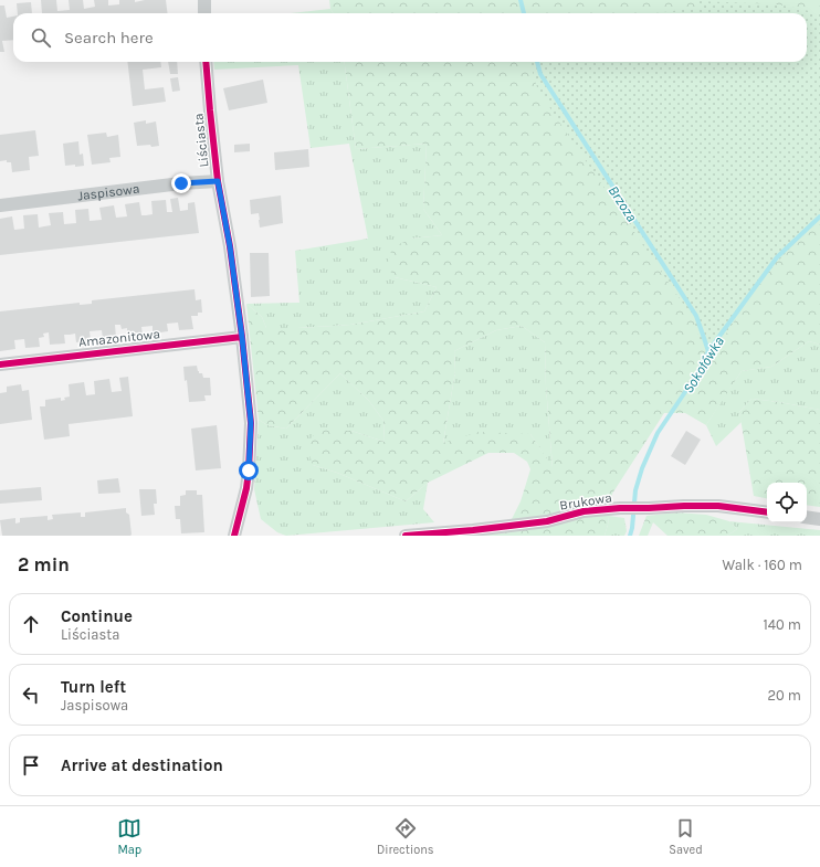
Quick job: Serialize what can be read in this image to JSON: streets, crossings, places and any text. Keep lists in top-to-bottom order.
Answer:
{
  "streets": {
    "street": [
      "Liściasta",
      "Jaspisowa",
      "Amazonitowa",
      "Brukowa"
    ]
  },
  "crossings": [
    ["Liściasta", "Jaspisowa"],
    ["Liściasta", "Amazonitowa"]
  ],
  "water": ["Brzoza", "Sokołówka"],
  "page": {
    "search": "Search here",
    "heading": ["2 min", "Walk · 160 m"],
    "list": [
      ["Continue", "Liściasta", "140 m"],
      ["Turn left", "Jaspisowa", "20 m"],
      "Arrive at destination"
    ],
    "nav": ["Map", "Directions", "Saved"]
  }
}
